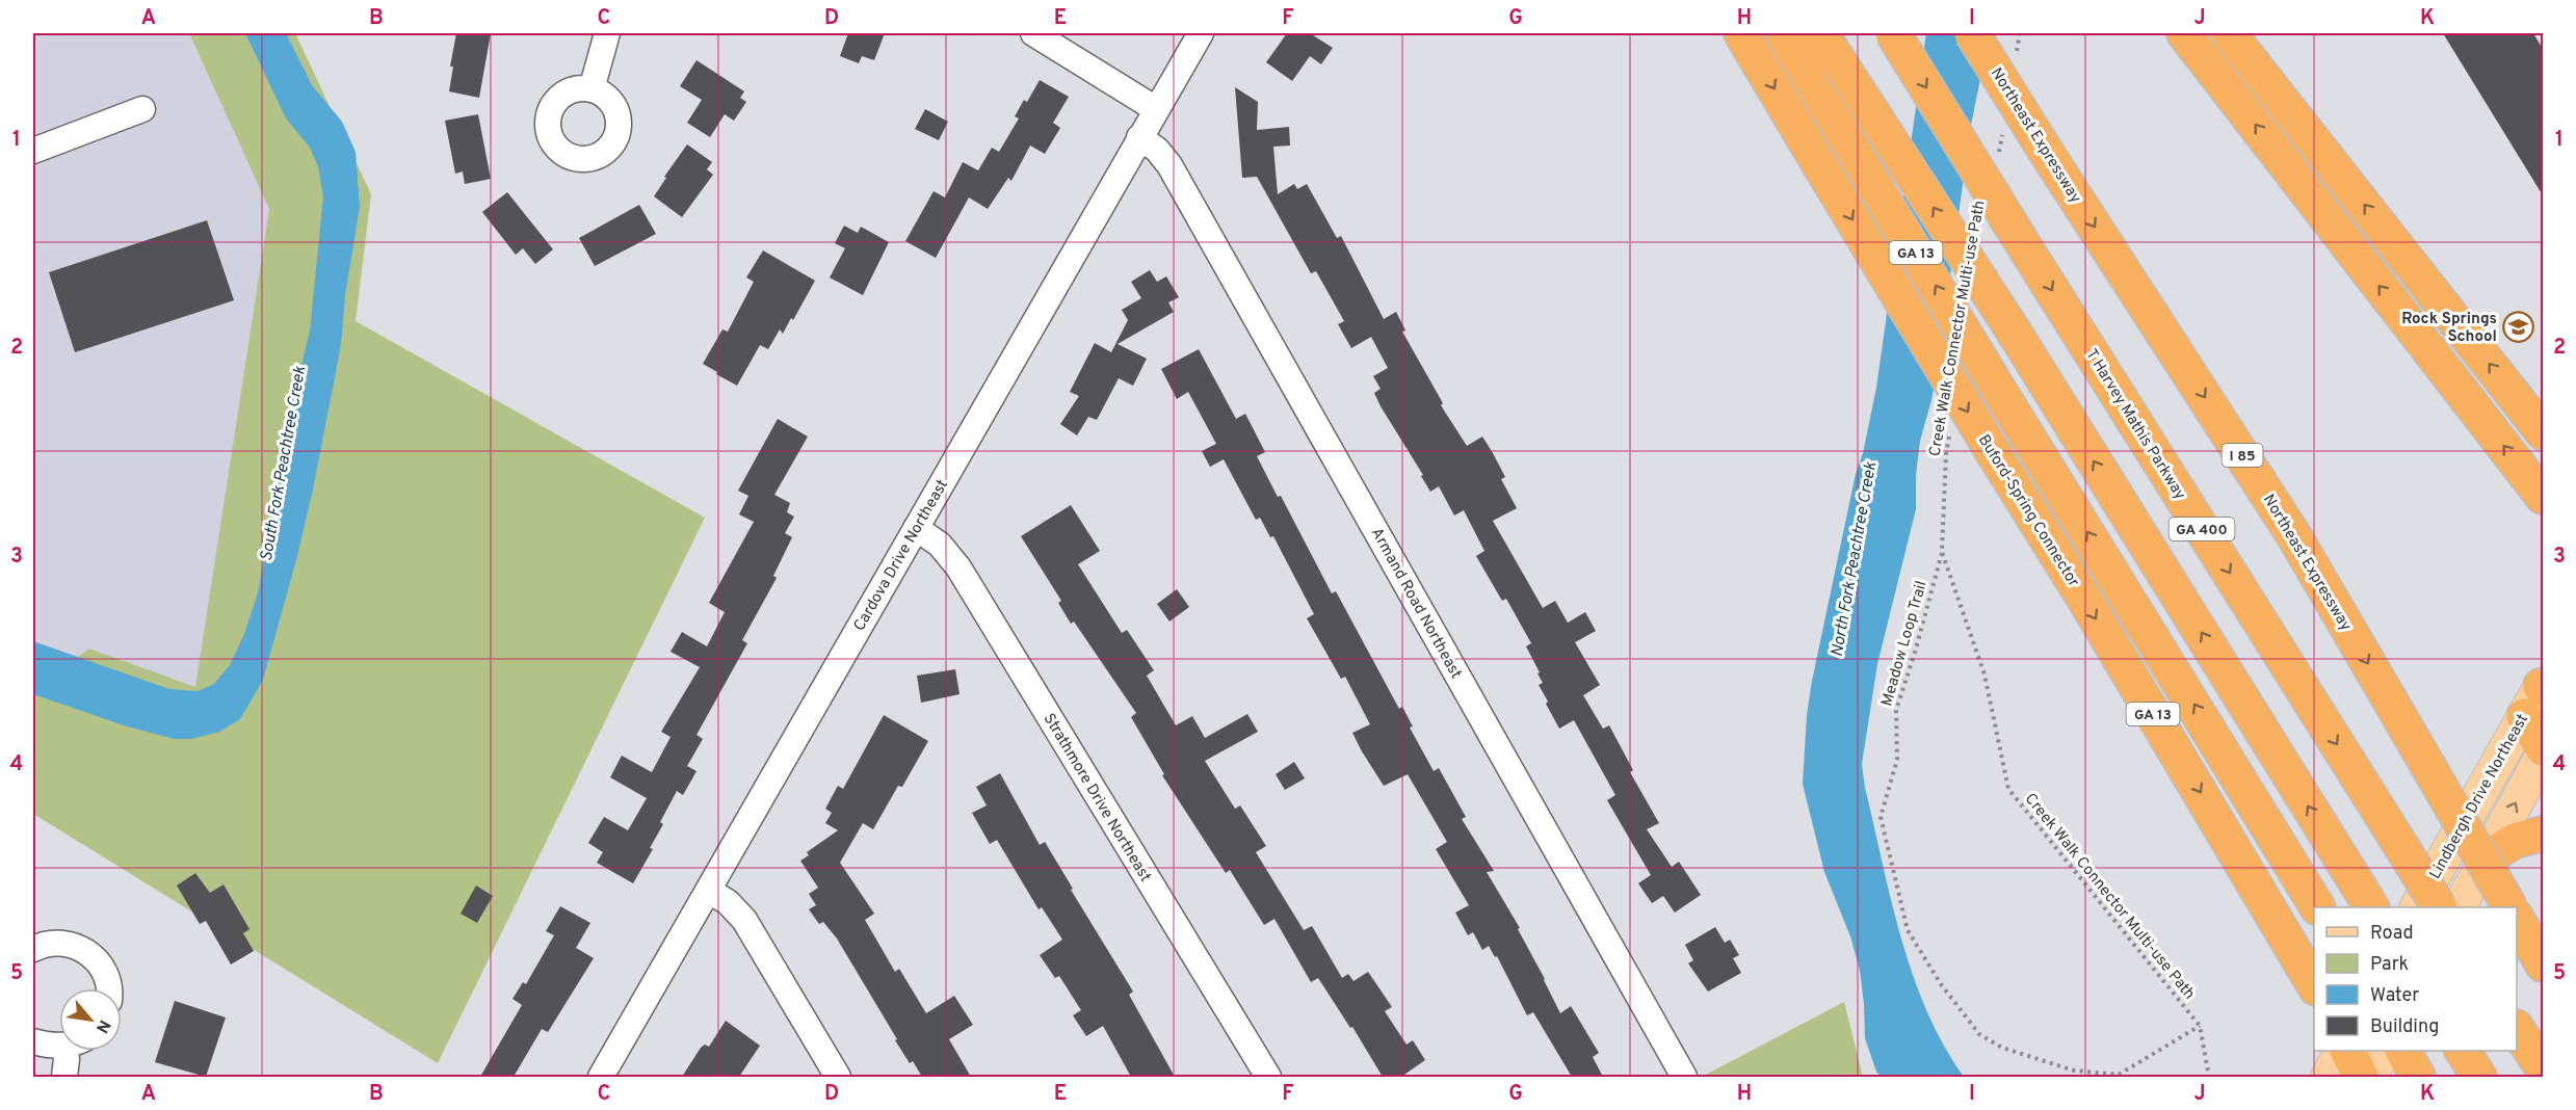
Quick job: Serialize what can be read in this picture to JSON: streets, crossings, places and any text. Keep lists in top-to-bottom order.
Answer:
{
  "streets": {
    "highway": [
      "Northeast Expressway",
      "GA 13",
      "T Harvey Mathis Parkway",
      "I 85",
      "Buford-Spring Connector",
      "GA 400"
    ],
    "main road": ["Lindbergh Drive Northeast"],
    "street": ["Cardova Drive Northeast", "Armand Road Northeast", "Strathmore Drive Northeast"],
    "path": ["Creek Walk Connector Multi-use Path", "Meadow Loop Trail"]
  },
  "crossings": [
    ["Creek Walk Connector Multi-use Path", "Meadow Loop Trail"],
    ["Cardova Drive Northeast", "Armand Road Northeast"],
    ["Cardova Drive Northeast", "Strathmore Drive Northeast"]
  ],
  "water": ["South Fork Peachtree Creek", "North Fork Peachtree Creek"],
  "places": {
    "school or university": ["Rock Springs School"]
  },
  "legend": [
    "Road",
    "Park",
    "Water",
    "Building"
  ],
  "north": "bottom right",
  "grid": {
    "columns": [
      "A",
      "B",
      "C",
      "D",
      "E",
      "F",
      "G",
      "H",
      "I",
      "J",
      "K"
    ],
    "rows": [
      "1",
      "2",
      "3",
      "4",
      "5"
    ]
  }
}
